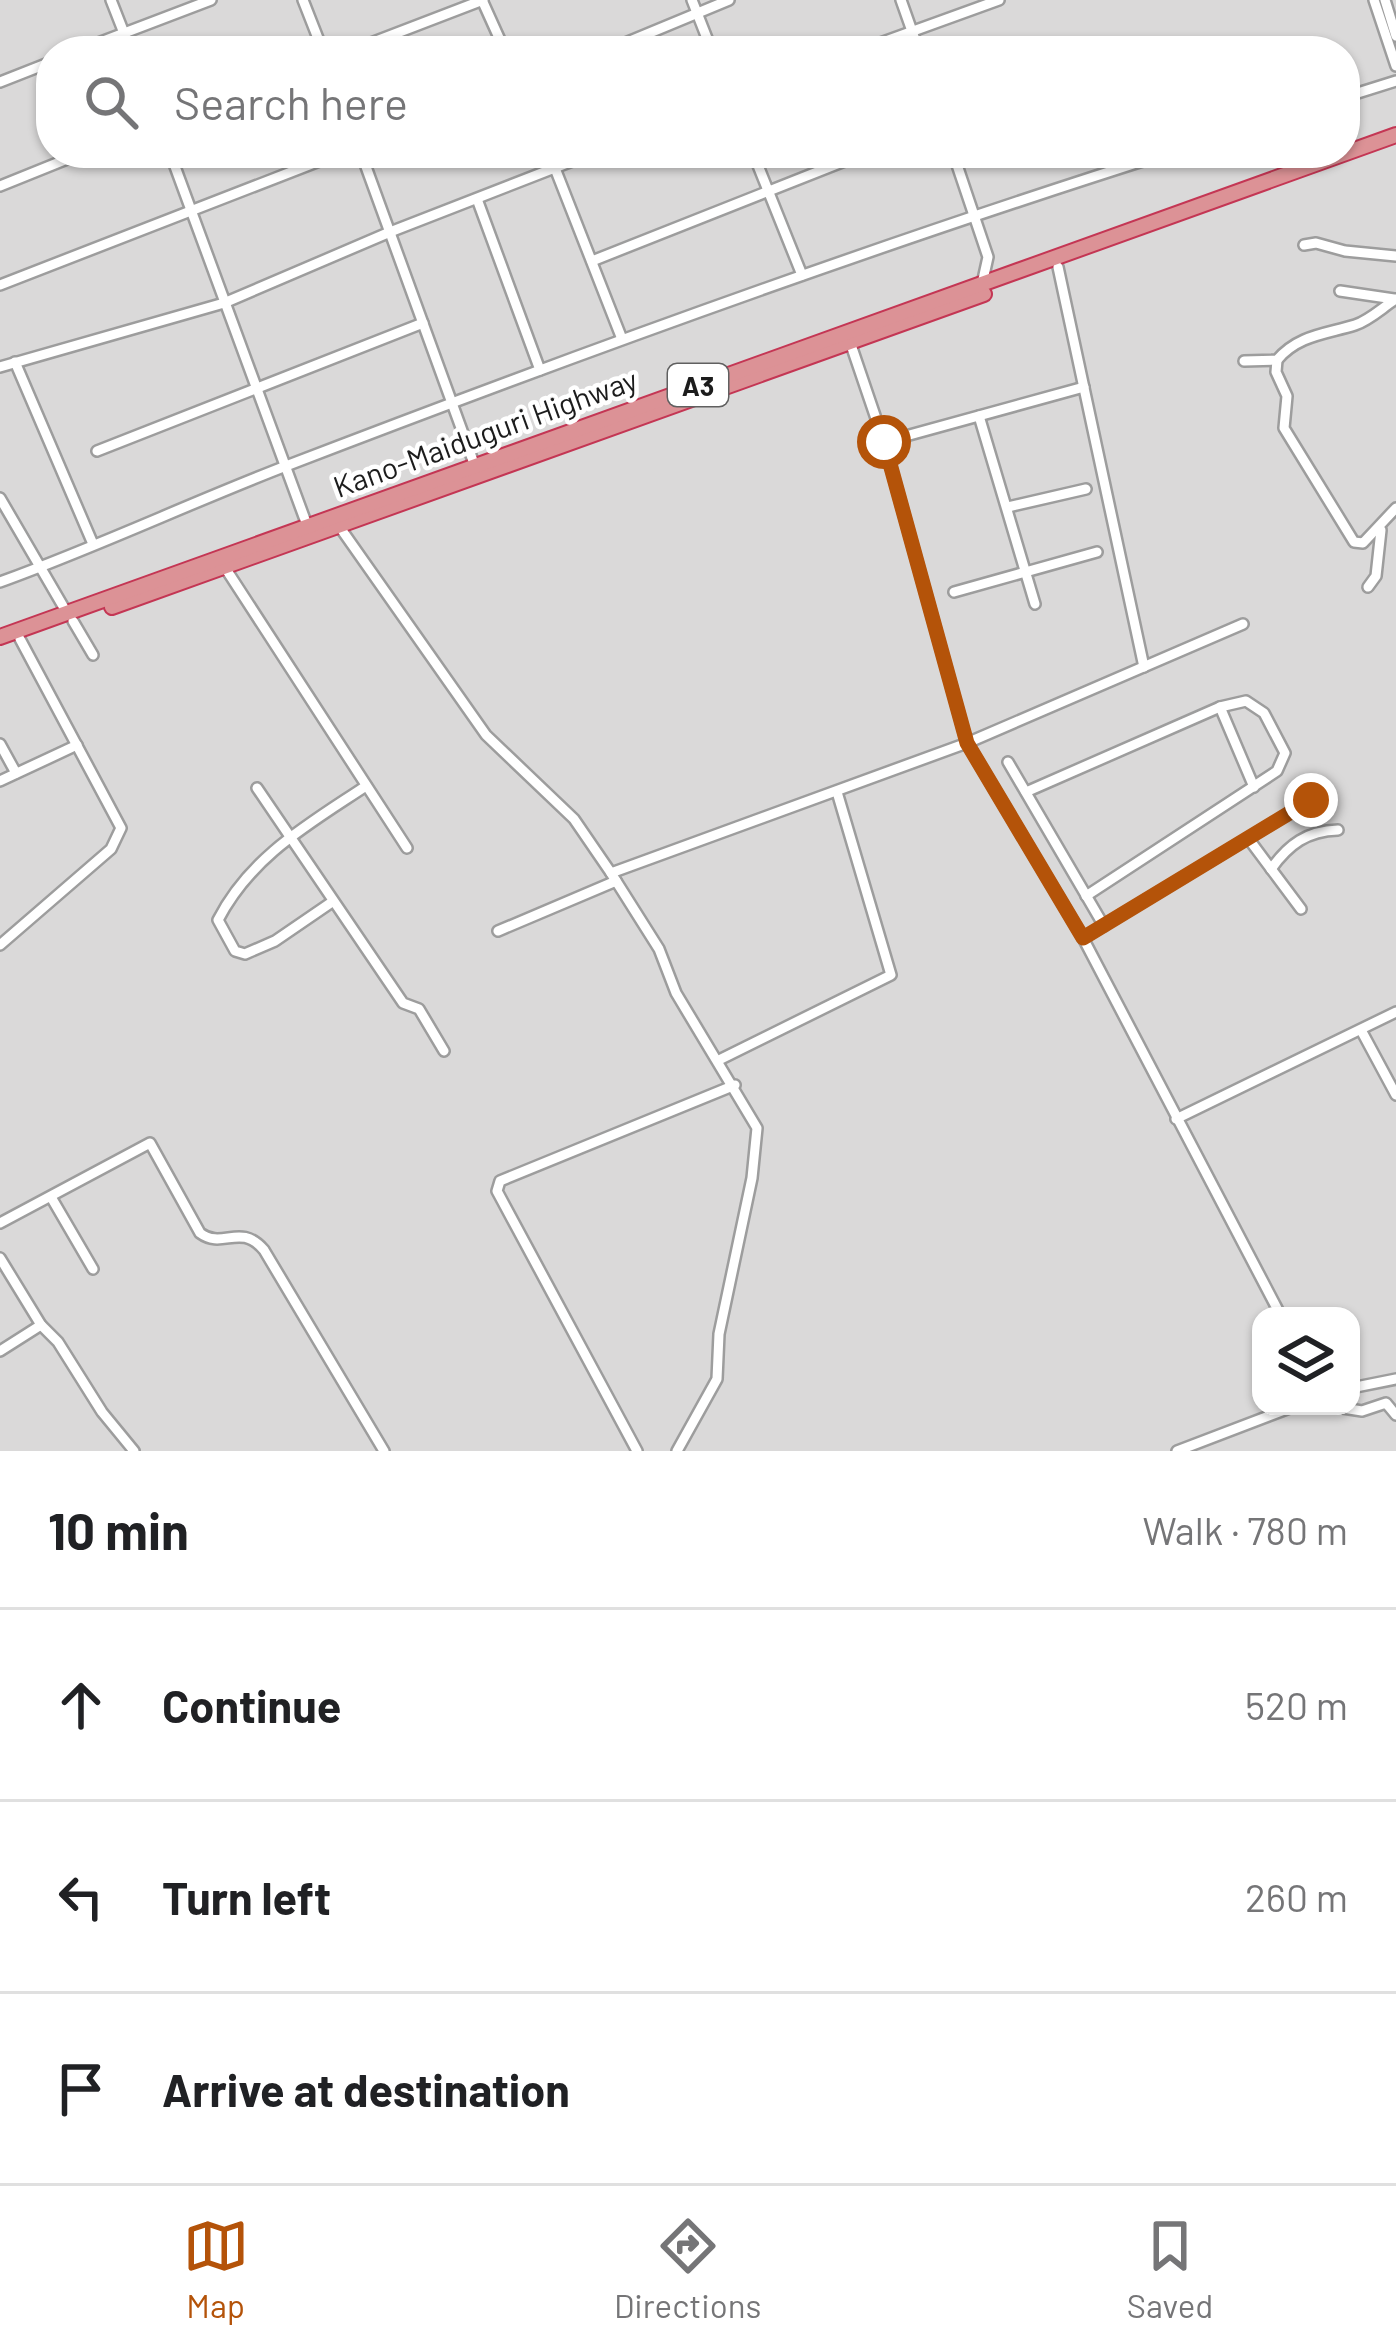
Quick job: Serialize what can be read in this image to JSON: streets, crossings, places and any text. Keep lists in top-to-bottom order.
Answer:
{
  "streets": {
    "highway": ["A3", "Kano-Maiduguri Highway"]
  },
  "page": {
    "search": "Search here",
    "heading": ["10 min", "Walk · 780 m"],
    "list": [
      ["Continue", "520 m"],
      ["Turn left", "260 m"],
      "Arrive at destination"
    ],
    "nav": ["Map", "Directions", "Saved"]
  }
}
